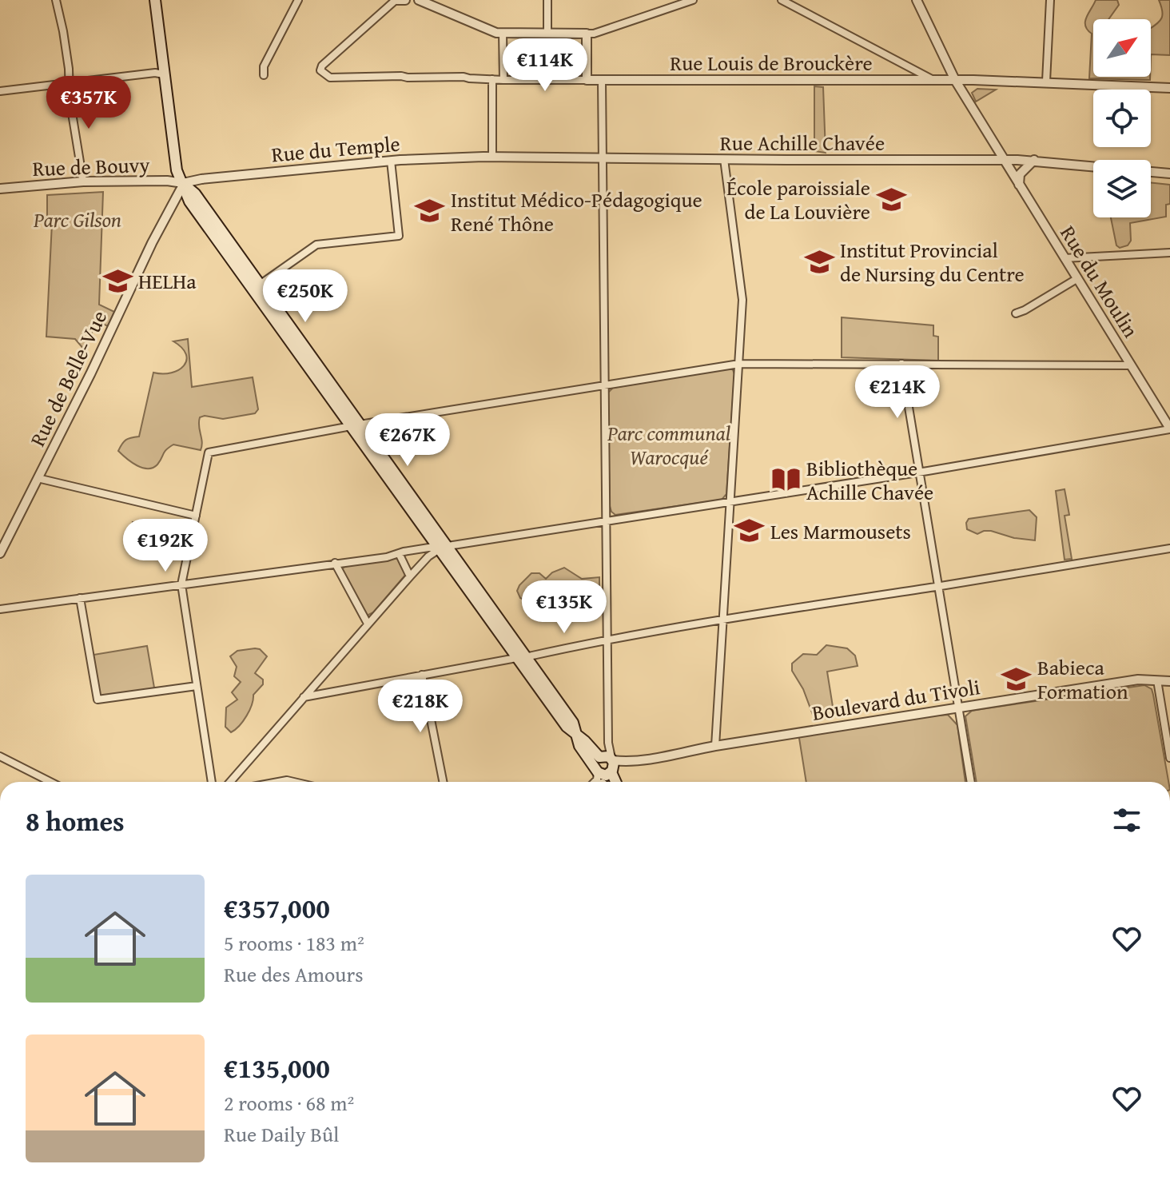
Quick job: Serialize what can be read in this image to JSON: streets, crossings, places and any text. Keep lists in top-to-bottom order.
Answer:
{
  "streets": {
    "street": [
      "Rue Louis de Brouckère",
      "Rue Achille Chavée",
      "Rue du Temple",
      "Rue de Bouvy",
      "Rue du Moulin",
      "Rue de Belle-Vue",
      "Boulevard du Tivoli"
    ]
  },
  "crossings": [
    ["Rue Louis de Brouckère", "Rue du Moulin"],
    ["Rue Achille Chavée", "Rue du Temple"],
    ["Rue Achille Chavée", "Rue du Moulin"],
    ["Rue du Temple", "Rue de Bouvy"],
    ["Rue du Temple", "Rue de Belle-Vue"],
    ["Rue de Bouvy", "Rue de Belle-Vue"]
  ],
  "parks": ["Parc Gilson", "Parc communal Warocqué"],
  "places": {
    "school or university": [
      "École paroissiale de La Louvière",
      "Institut Médico-Pédagogique René Thône",
      "Institut Provincial de Nursing du Centre",
      "HELHa",
      "Les Marmousets",
      "Babieca Formation"
    ],
    "library": ["Bibliothèque Achille Chavée"]
  },
  "north": "top right",
  "page": {
    "price": [
      "€114K",
      "€357K",
      "€250K",
      "€214K",
      "€267K",
      "€192K",
      "€135K",
      "€218K"
    ],
    "heading": "8 homes",
    "list": [
      {
        "name": "€357,000",
        "note": "5 rooms · 183 m² · Rue des Amours"
      },
      {
        "name": "€135,000",
        "note": "2 rooms · 68 m² · Rue Daily Bûl"
      }
    ]
  }
}
